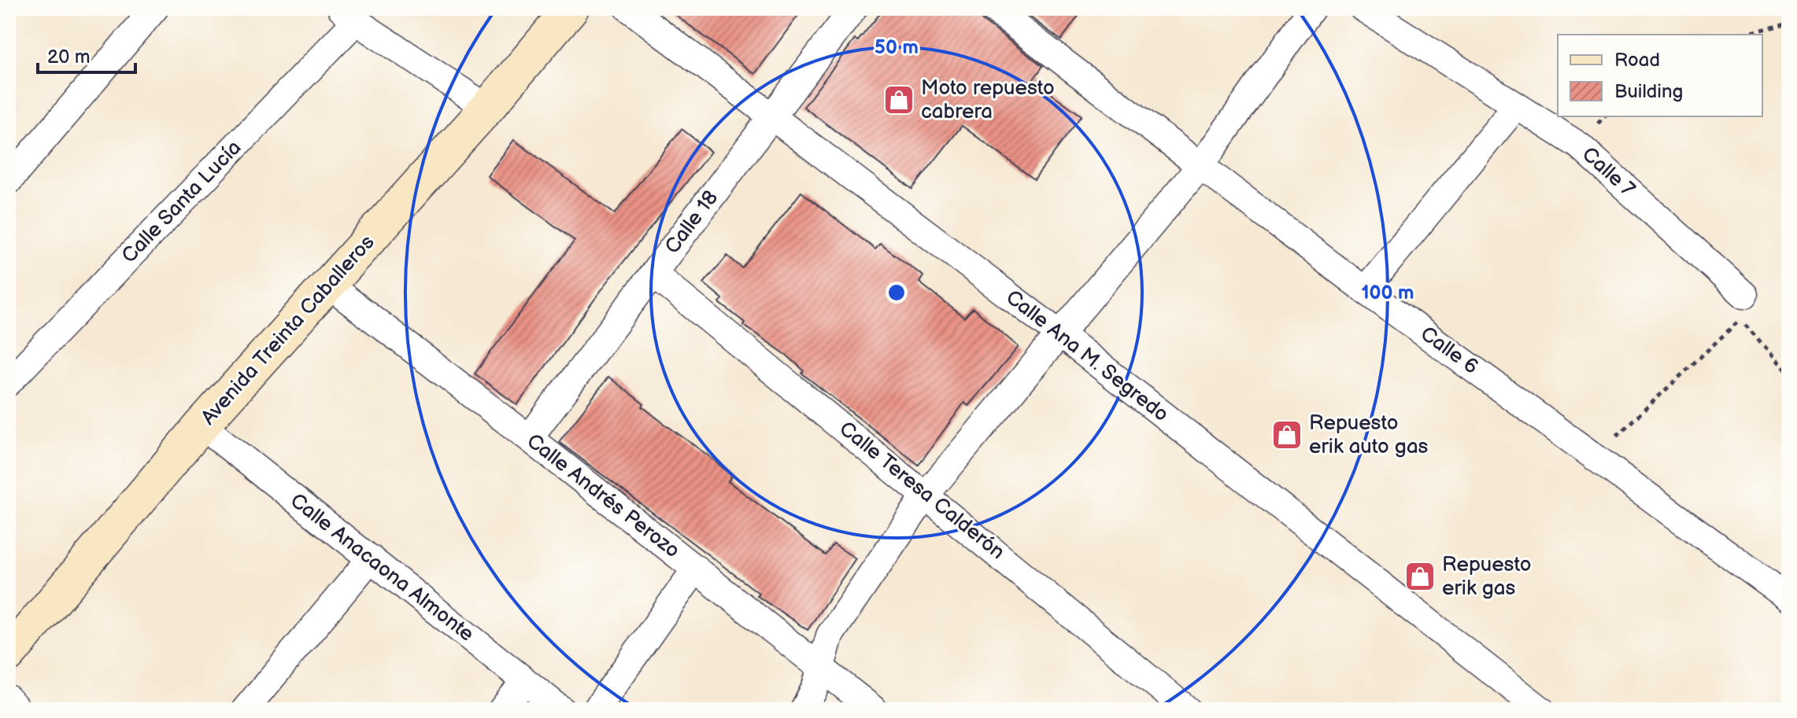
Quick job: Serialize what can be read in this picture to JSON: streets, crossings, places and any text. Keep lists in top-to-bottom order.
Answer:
{
  "streets": {
    "street": [
      "Calle 7",
      "Calle Santa Lucía",
      "Calle 18",
      "Avenida Treinta Caballeros",
      "Calle 6",
      "Calle Ana M. Segredo",
      "Calle Teresa Calderón",
      "Calle Andrés Perozo",
      "Calle Anacaona Almonte"
    ]
  },
  "crossings": [
    ["Calle 18", "Calle Ana M. Segredo"],
    ["Calle 18", "Calle Teresa Calderón"],
    ["Calle 18", "Calle Andrés Perozo"],
    ["Avenida Treinta Caballeros", "Calle Andrés Perozo"],
    ["Avenida Treinta Caballeros", "Calle Anacaona Almonte"]
  ],
  "places": {
    "shop": ["Moto repuesto cabrera", "Repuesto erik auto gas", "Repuesto erik gas"]
  },
  "legend": ["Road", "Building"],
  "scale_bar": "20 m",
  "rings": ["50 m", "100 m"]
}
